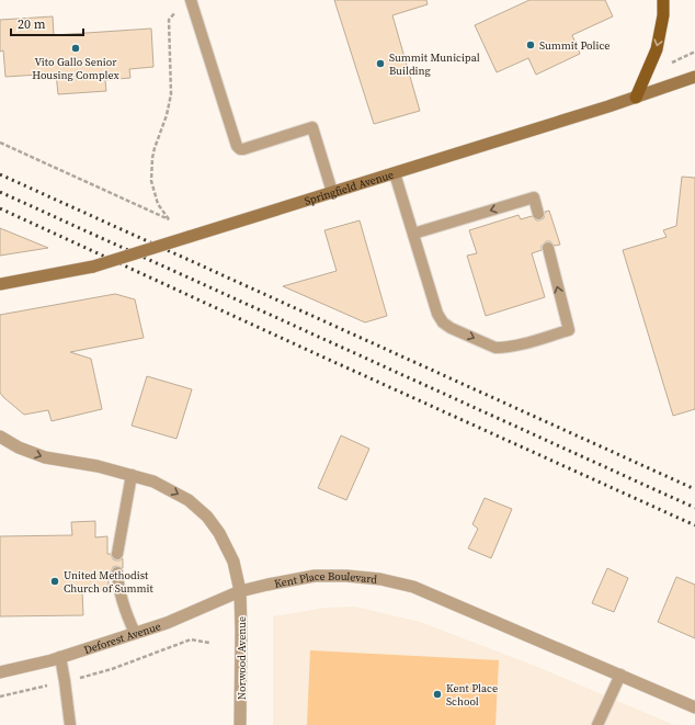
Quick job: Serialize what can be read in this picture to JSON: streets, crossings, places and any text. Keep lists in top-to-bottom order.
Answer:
{
  "streets": {
    "main road": ["Springfield Avenue"],
    "street": ["Kent Place Boulevard", "Deforest Avenue", "Norwood Avenue"]
  },
  "crossings": [
    ["Kent Place Boulevard", "Deforest Avenue"],
    ["Kent Place Boulevard", "Norwood Avenue"],
    ["Deforest Avenue", "Norwood Avenue"]
  ],
  "places": [
    "Summit Police",
    "Vito Gallo Senior Housing Complex",
    "Summit Municipal Building",
    "United Methodist Church of Summit",
    "Kent Place School"
  ],
  "scale_bar": "20 m"
}
